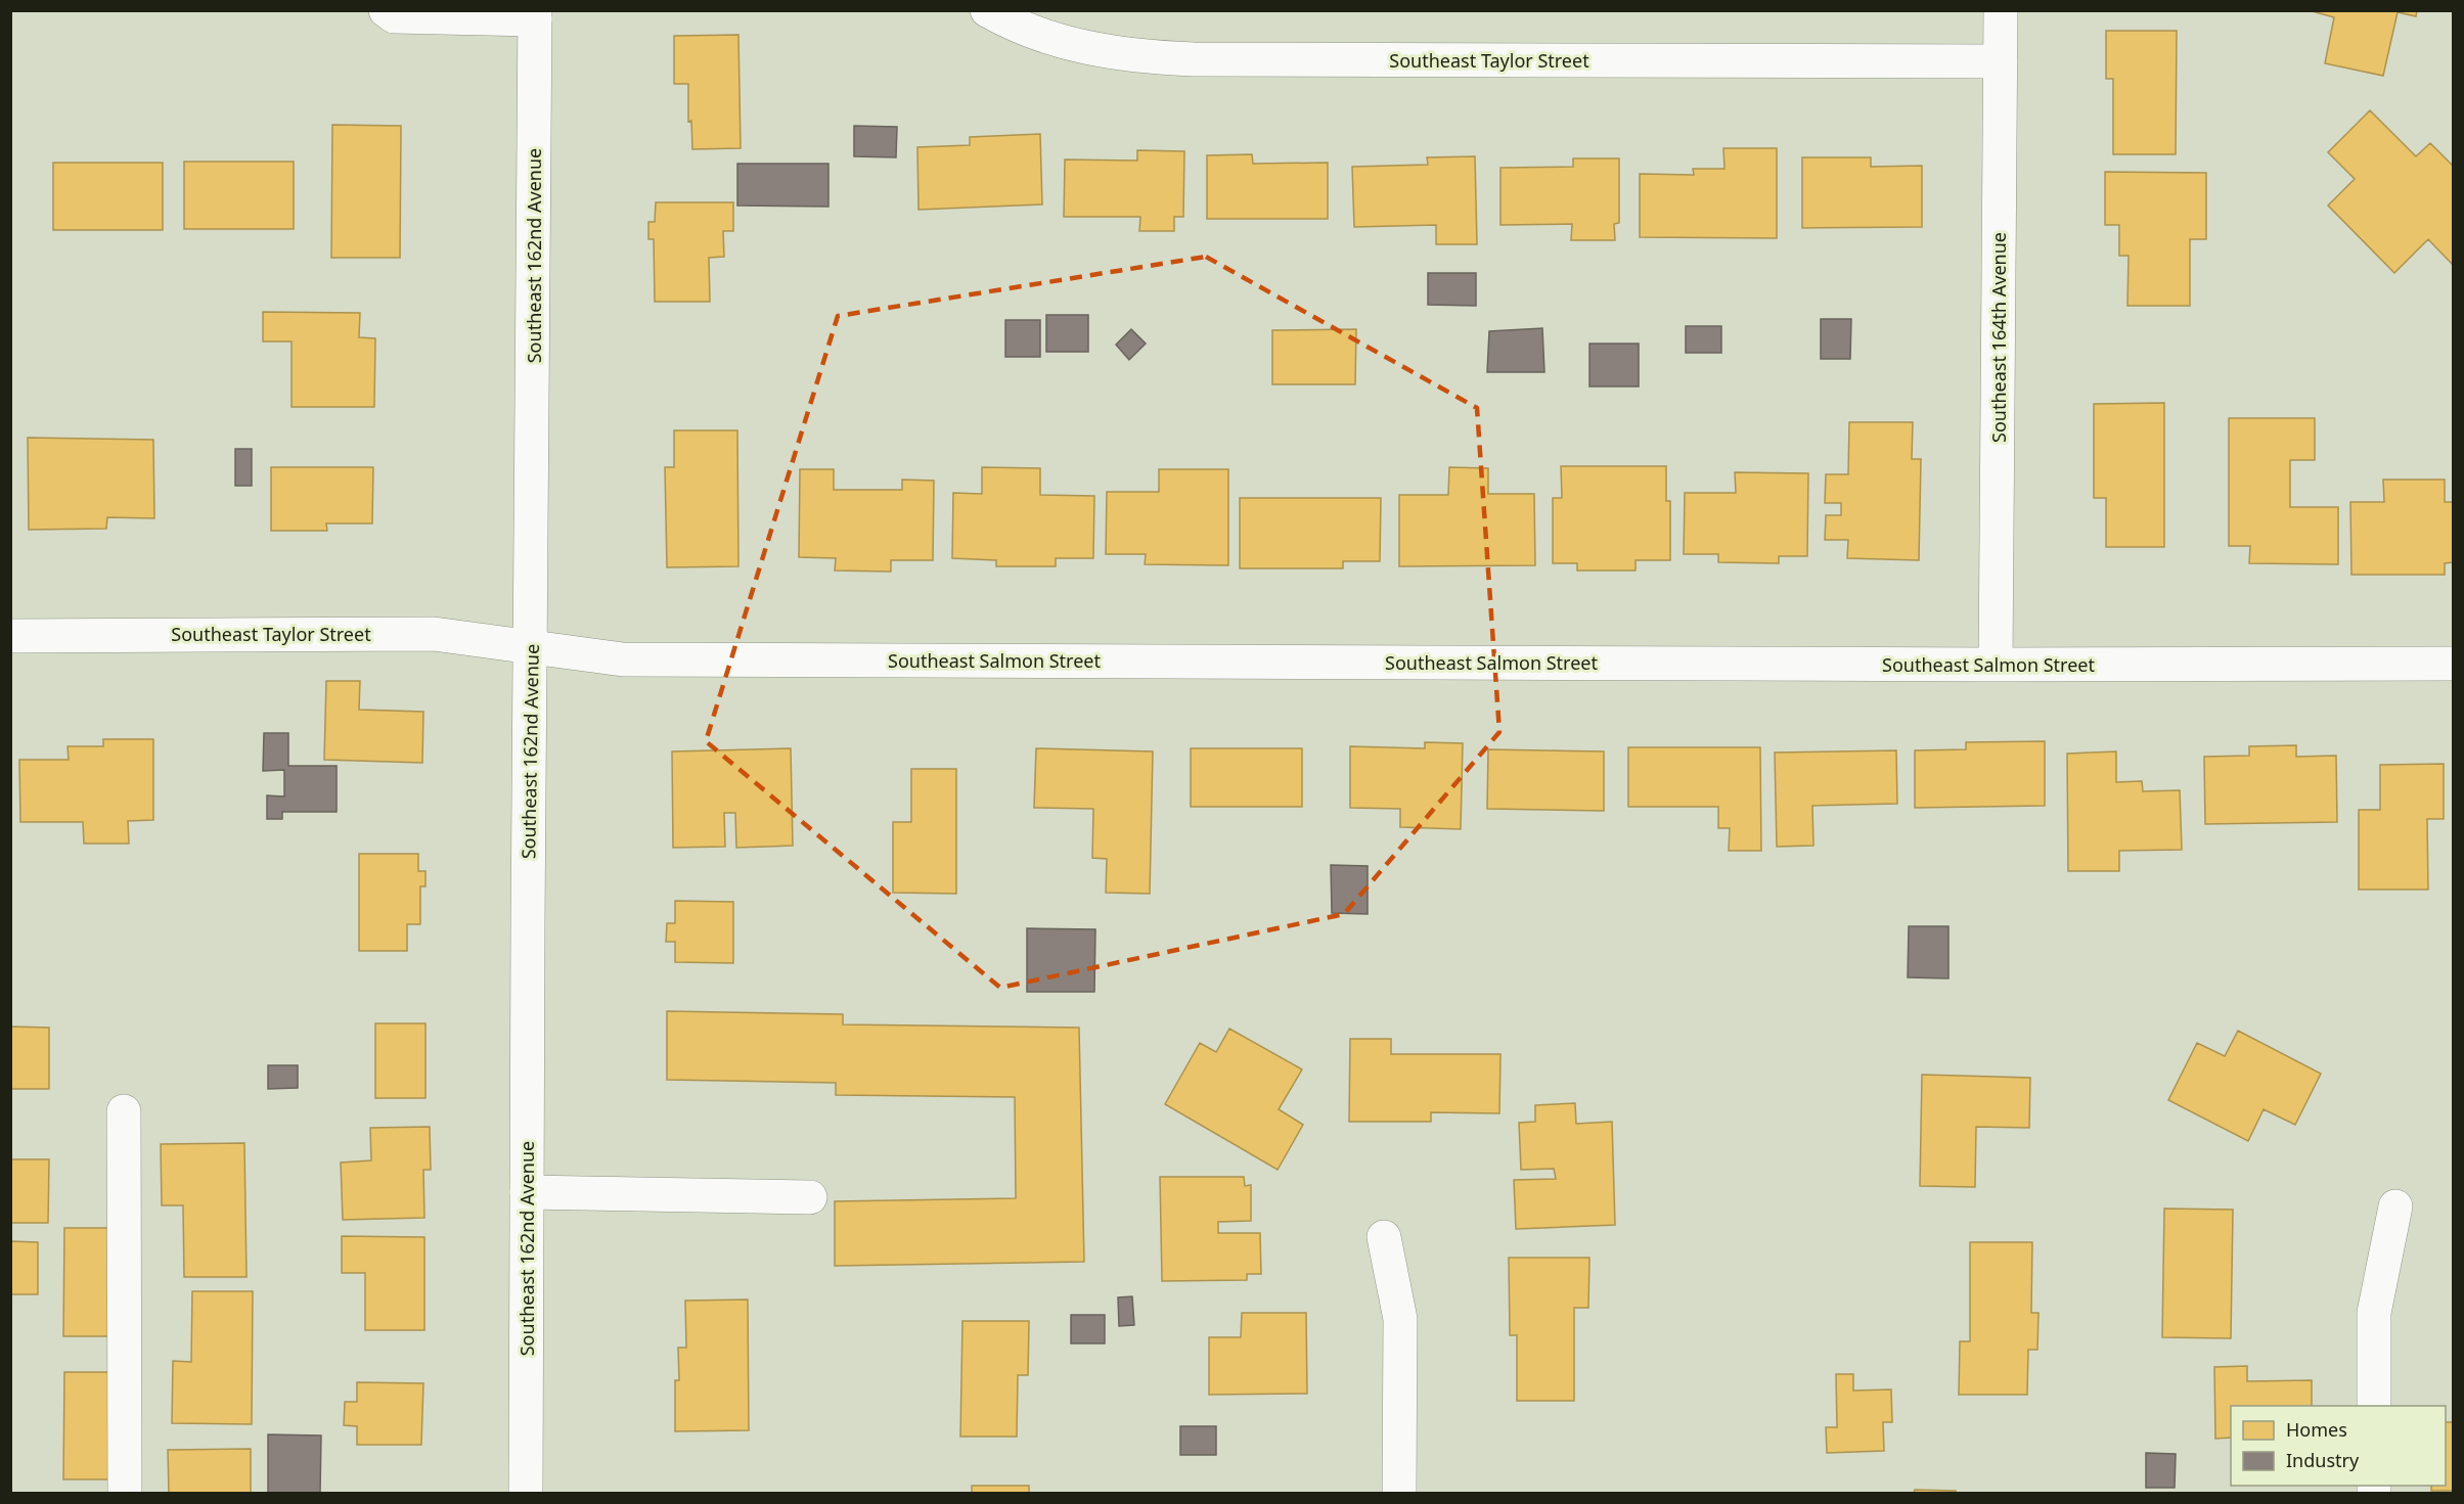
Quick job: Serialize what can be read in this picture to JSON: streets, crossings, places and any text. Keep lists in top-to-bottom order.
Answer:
{
  "streets": {
    "street": [
      "Southeast Taylor Street",
      "Southeast 162nd Avenue",
      "Southeast 164th Avenue",
      "Southeast Salmon Street"
    ]
  },
  "crossings": [
    ["Southeast Taylor Street", "Southeast 162nd Avenue"],
    ["Southeast Taylor Street", "Southeast 164th Avenue"],
    ["Southeast Taylor Street", "Southeast Salmon Street"],
    ["Southeast 162nd Avenue", "Southeast Salmon Street"],
    ["Southeast 164th Avenue", "Southeast Salmon Street"]
  ],
  "legend": ["Homes", "Industry"]
}
